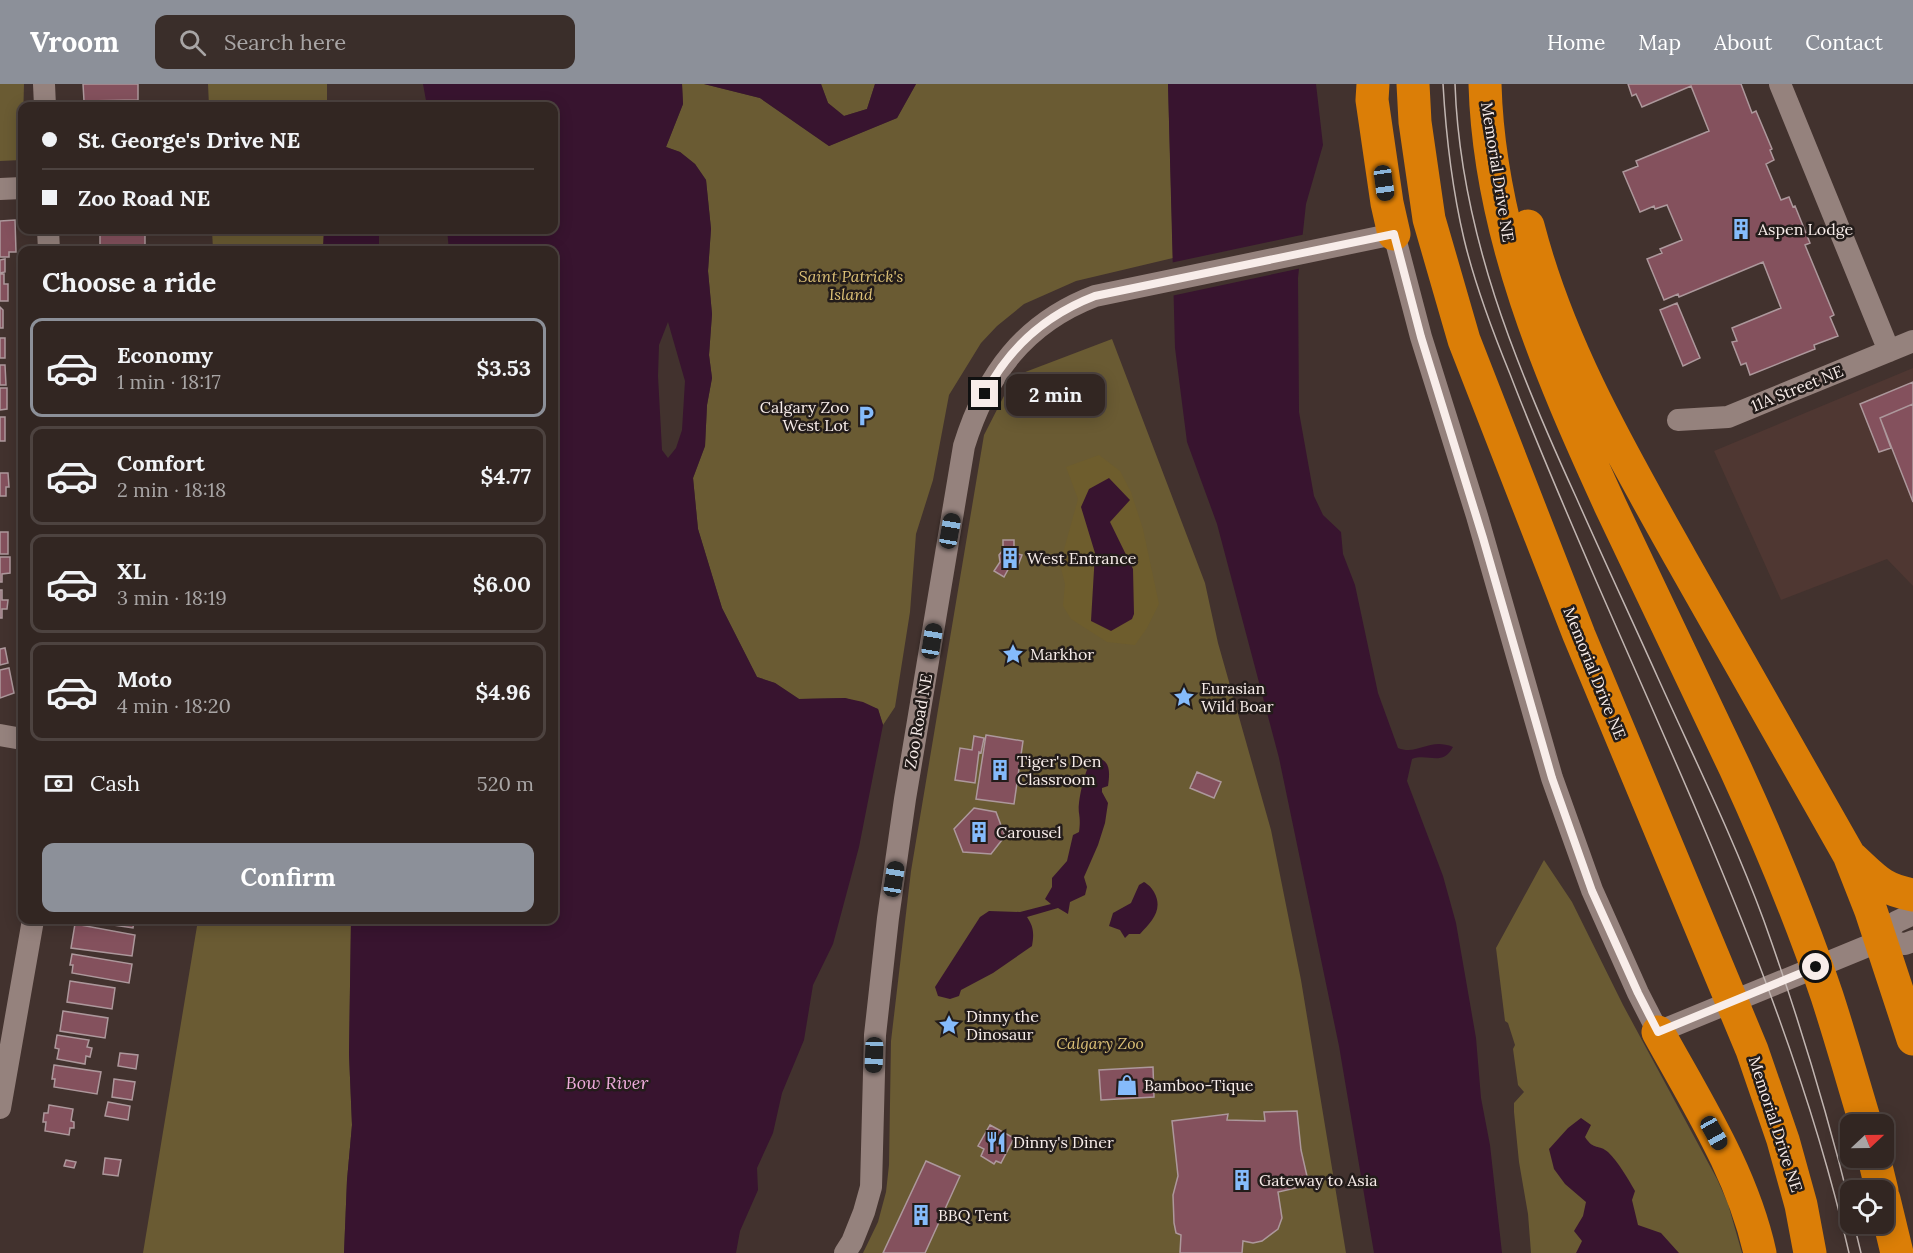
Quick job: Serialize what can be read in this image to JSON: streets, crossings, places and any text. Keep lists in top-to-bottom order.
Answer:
{
  "streets": {
    "highway": ["Memorial Drive NE"],
    "street": ["11A Street NE", "Zoo Road NE"]
  },
  "water": ["Bow River"],
  "parks": ["Saint Patrick's Island", "Calgary Zoo"],
  "places": {
    "building": [
      "Aspen Lodge",
      "West Entrance",
      "Tiger's Den Classroom",
      "Carousel",
      "Gateway to Asia",
      "BBQ Tent"
    ],
    "parking": ["Calgary Zoo West Lot"],
    "place": ["Markhor", "Eurasian Wild Boar", "Dinny the Dinosaur"],
    "shop": ["Bamboo-Tique"],
    "restaurant": ["Dinny's Diner"]
  },
  "north": "right",
  "page": {
    "header": "Vroom",
    "search": "Search here",
    "nav": [
      "Home",
      "Map",
      "About",
      "Contact"
    ],
    "banner": ["St. George's Drive NE", "Zoo Road NE"],
    "heading": "Choose a ride",
    "list": [
      {
        "name": "Economy",
        "note": "1 min · 18:17",
        "value": "$3.53"
      },
      {
        "name": "Comfort",
        "note": "2 min · 18:18",
        "value": "$4.77"
      },
      {
        "name": "XL",
        "note": "3 min · 18:19",
        "value": "$6.00"
      },
      {
        "name": "Moto",
        "note": "4 min · 18:20",
        "value": "$4.96"
      }
    ],
    "bubble": "2 min",
    "pay": ["Cash", "520 m"],
    "buttons": "Confirm"
  }
}
